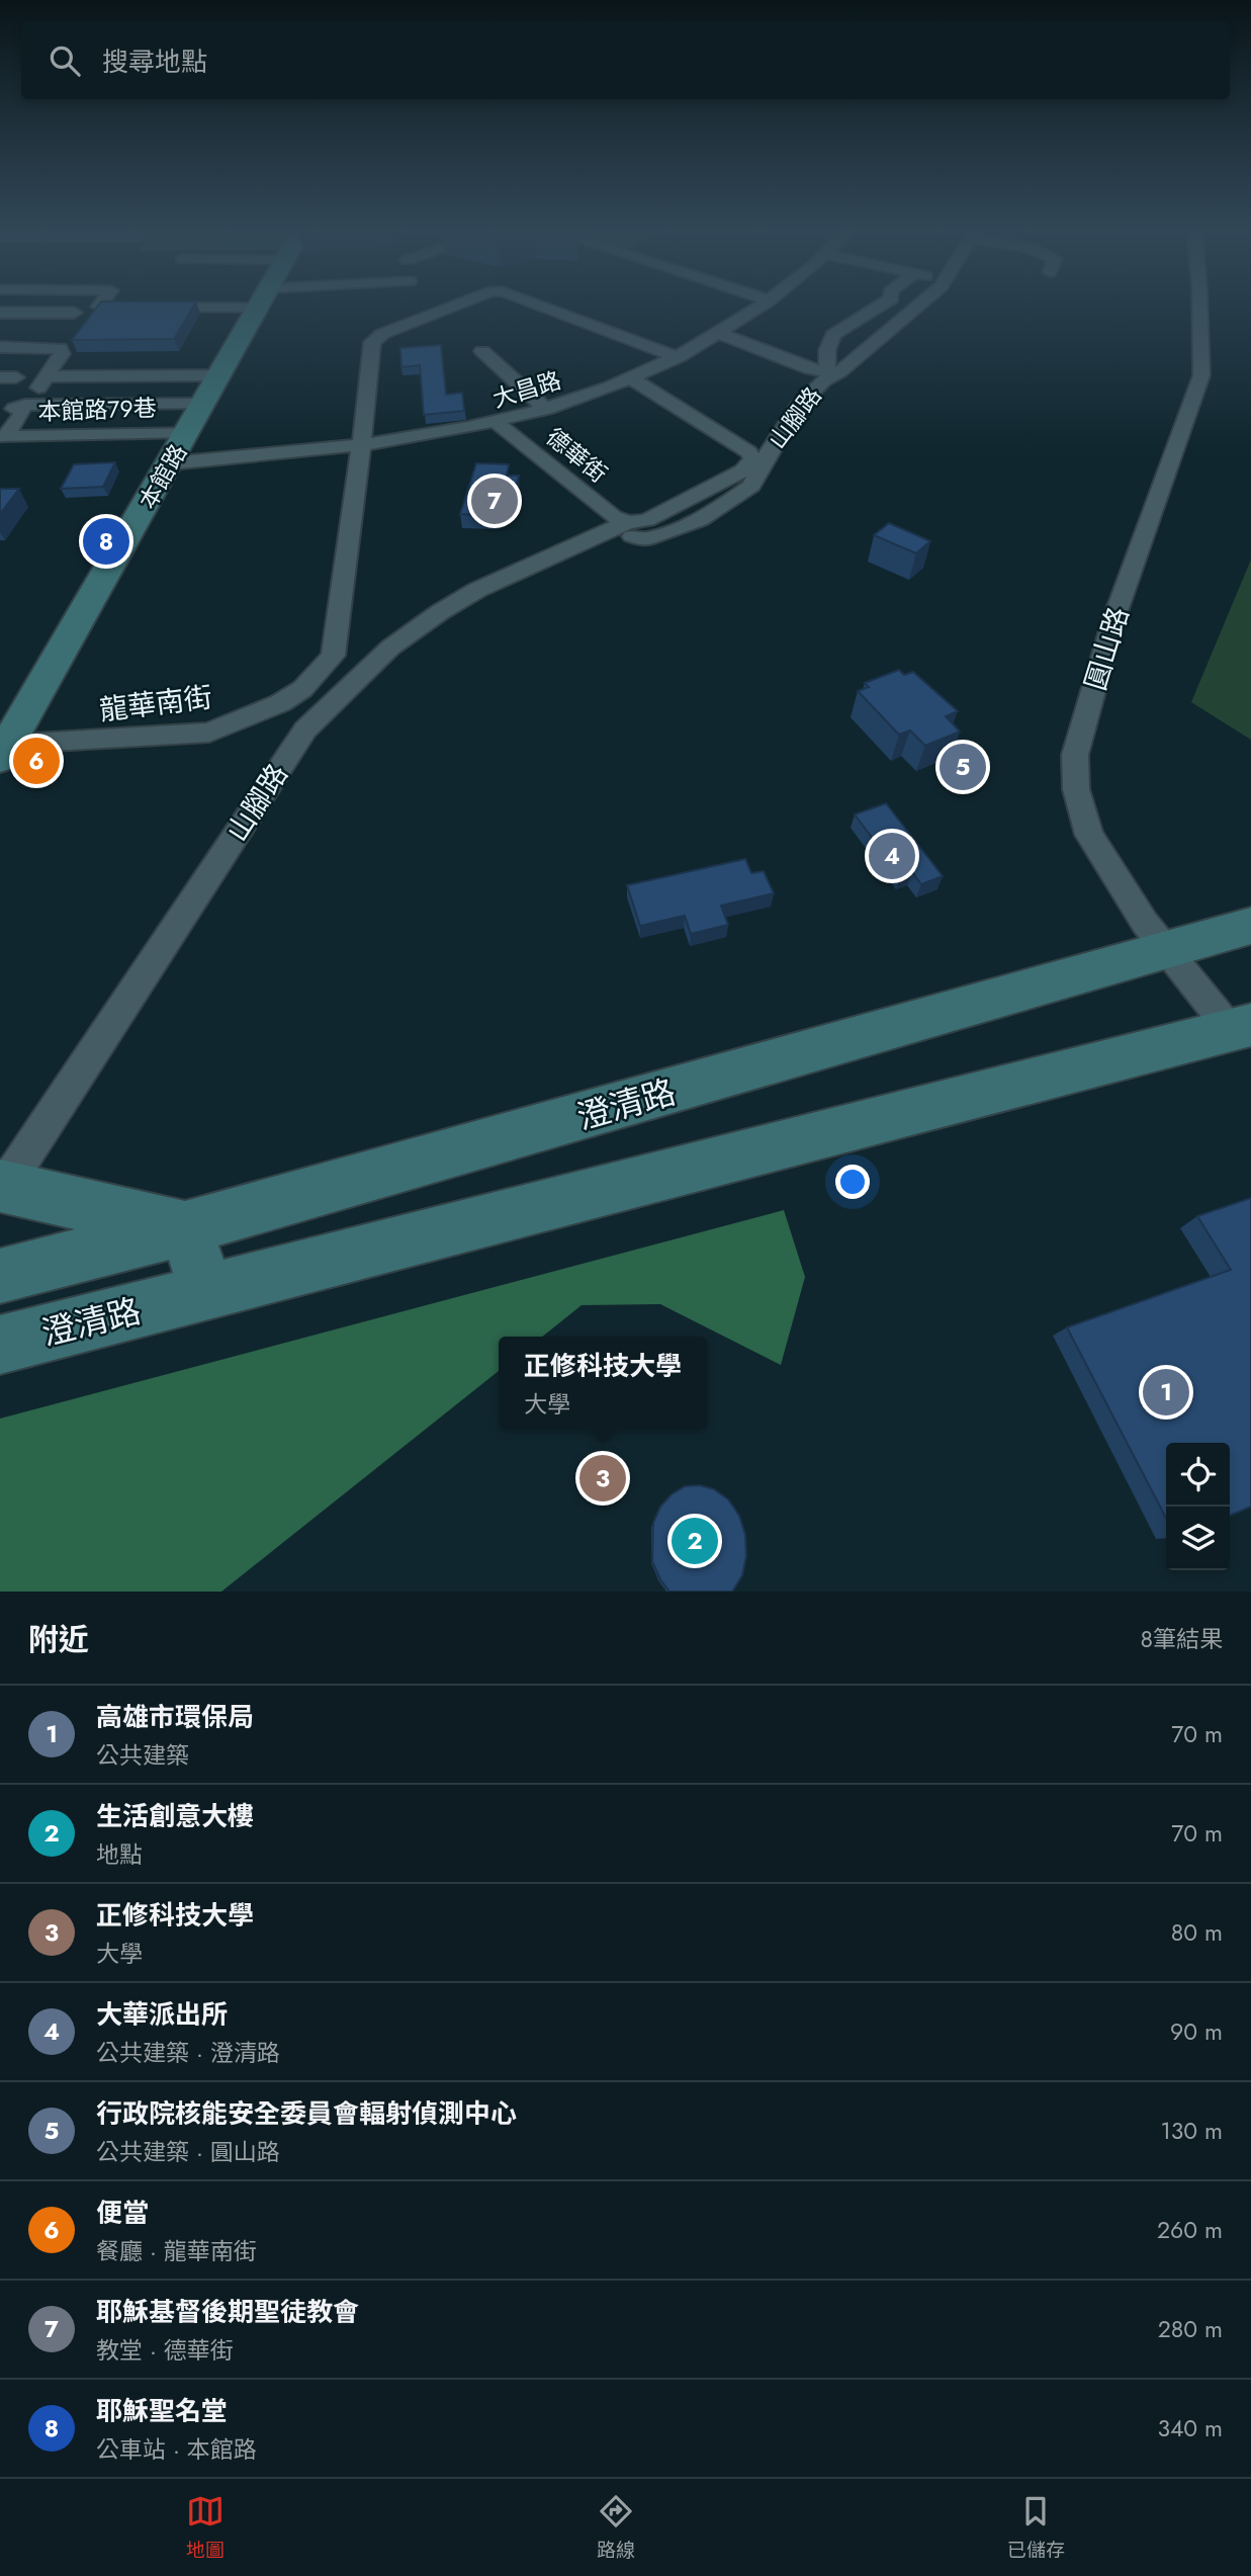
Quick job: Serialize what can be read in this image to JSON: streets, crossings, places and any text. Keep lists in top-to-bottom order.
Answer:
{
  "streets": {
    "main road": ["山腳路", "本館路", "澄清路"],
    "street": [
      "大昌路",
      "本館路79巷",
      "德華街",
      "圓山路",
      "龍華南街"
    ]
  },
  "crossings": [
    ["大昌路", "德華街"],
    ["大昌路", "本館路"],
    ["大昌路", "龍華南街"],
    ["本館路79巷", "本館路"],
    ["山腳路", "德華街"],
    ["山腳路", "澄清路"],
    ["本館路", "龍華南街"],
    ["圓山路", "澄清路"]
  ],
  "page": {
    "search": "搜尋地點",
    "pins": [
      "7",
      "8",
      "6",
      "5",
      "4",
      "1",
      "3",
      "2"
    ],
    "popup": ["正修科技大學", "大學"],
    "heading": ["附近", "8筆結果"],
    "list": [
      {
        "mark": "1",
        "name": "高雄市環保局",
        "note": "公共建築",
        "value": "70 m"
      },
      {
        "mark": "2",
        "name": "生活創意大樓",
        "note": "地點",
        "value": "70 m"
      },
      {
        "mark": "3",
        "name": "正修科技大學",
        "note": "大學",
        "value": "80 m"
      },
      {
        "mark": "4",
        "name": "大華派出所",
        "note": "公共建築 · 澄清路",
        "value": "90 m"
      },
      {
        "mark": "5",
        "name": "行政院核能安全委員會輻射偵測中心",
        "note": "公共建築 · 圓山路",
        "value": "130 m"
      },
      {
        "mark": "6",
        "name": "便當",
        "note": "餐廳 · 龍華南街",
        "value": "260 m"
      },
      {
        "mark": "7",
        "name": "耶穌基督後期聖徒教會",
        "note": "教堂 · 德華街",
        "value": "280 m"
      },
      {
        "mark": "8",
        "name": "耶穌聖名堂",
        "note": "公車站 · 本館路",
        "value": "340 m"
      }
    ],
    "nav": ["地圖", "路線", "已儲存"]
  }
}
